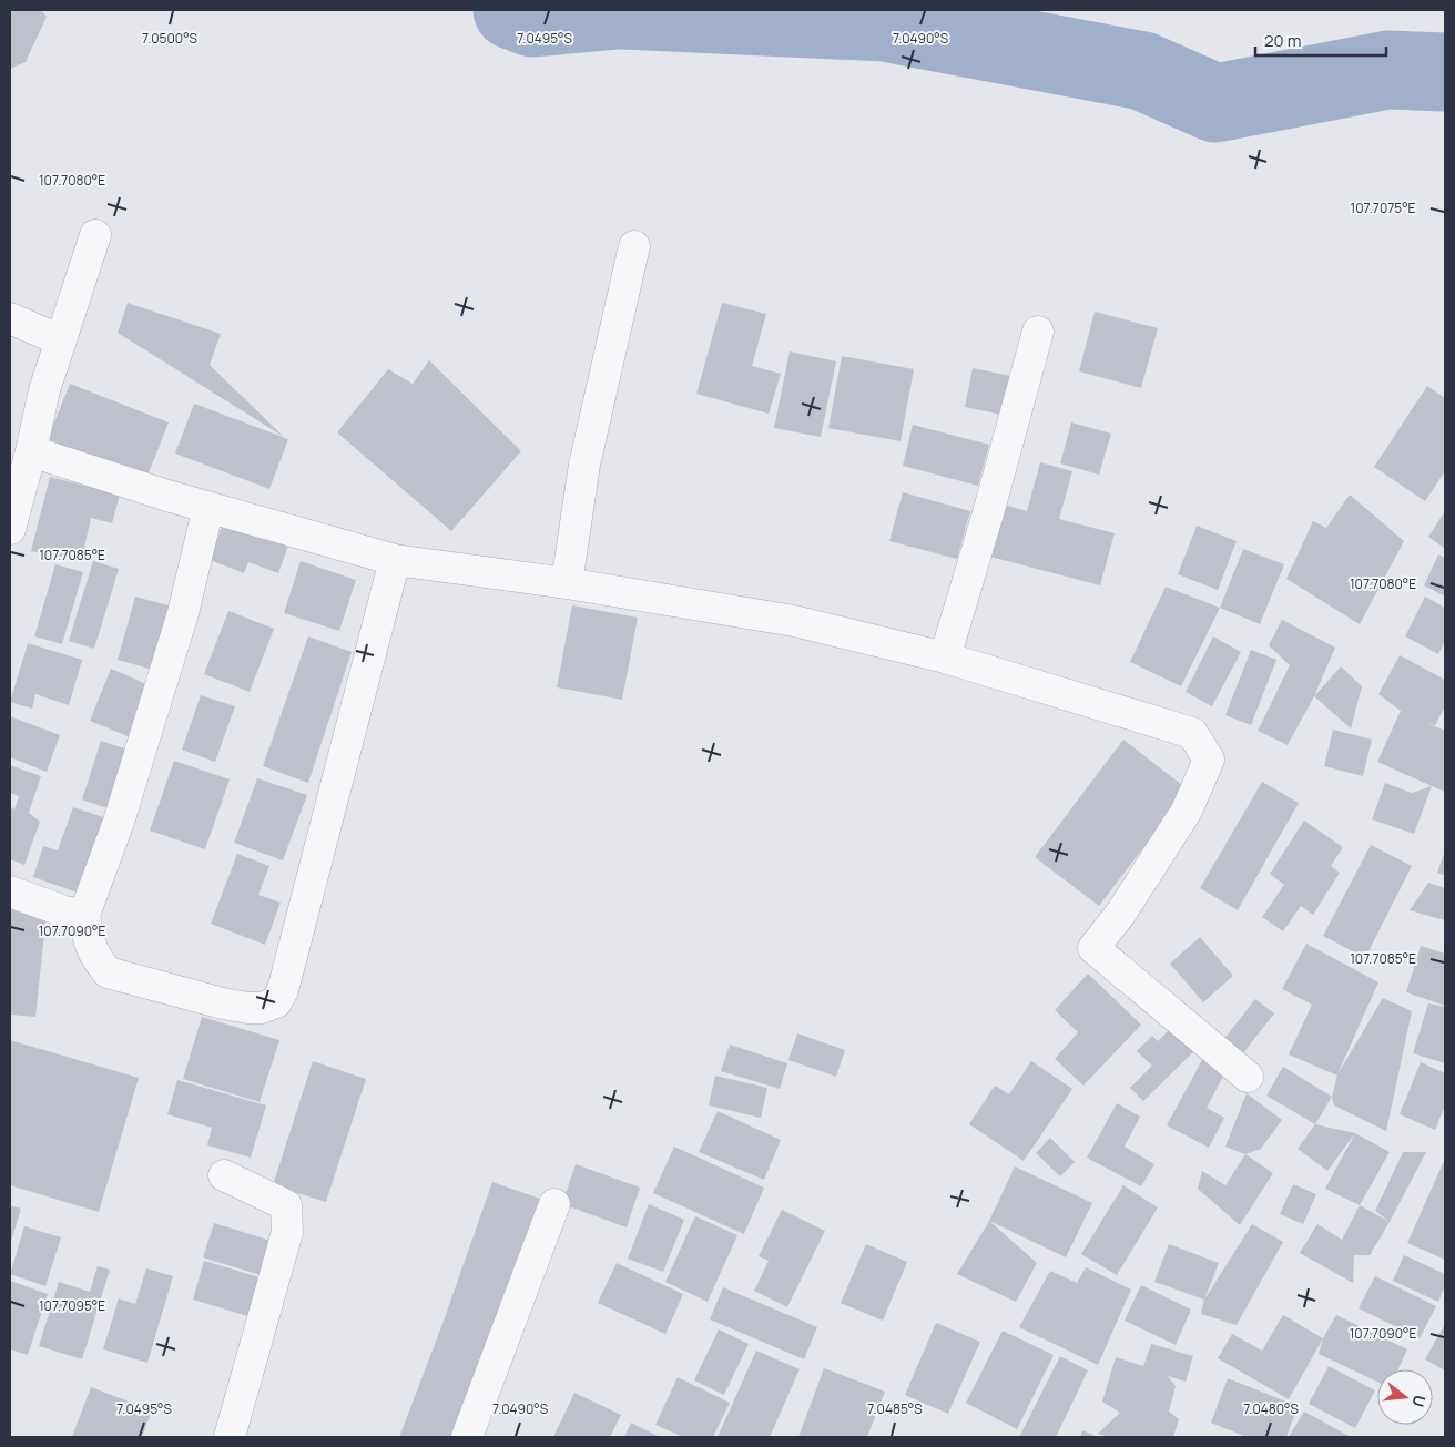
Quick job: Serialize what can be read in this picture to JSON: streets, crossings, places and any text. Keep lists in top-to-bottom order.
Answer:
{
  "scale_bar": "20 m",
  "north": "right",
  "coordinates": [
    "7.0500°S",
    "7.0495°S",
    "7.0490°S",
    "107.7080°E",
    "107.7075°E",
    "107.7085°E",
    "107.7090°E",
    "107.7095°E",
    "7.0485°S",
    "7.0480°S"
  ]
}
